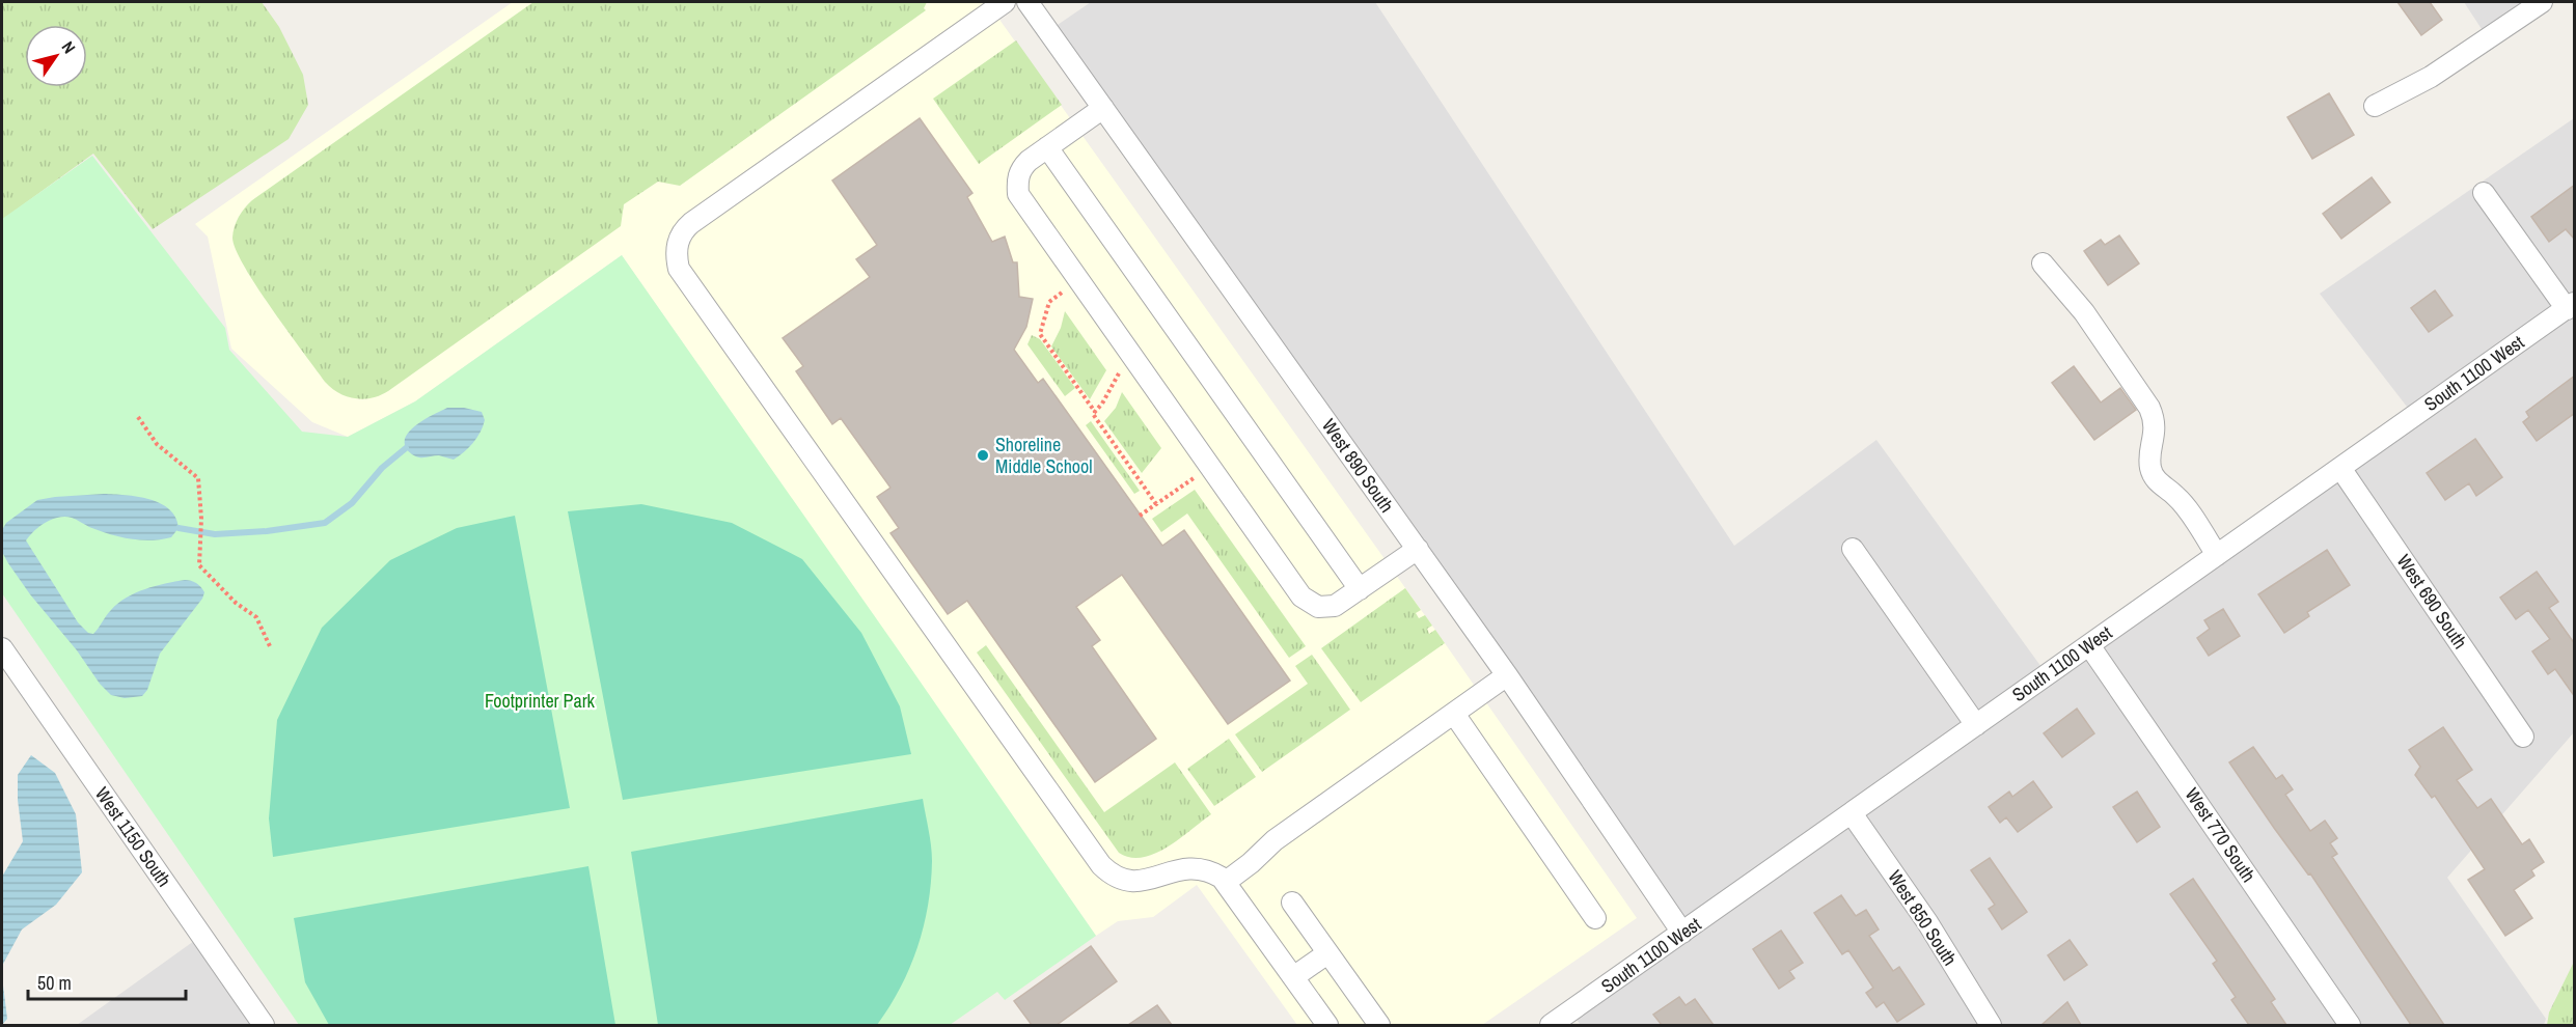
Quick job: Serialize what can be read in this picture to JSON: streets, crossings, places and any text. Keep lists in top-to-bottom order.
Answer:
{
  "streets": {
    "street": [
      "South 1100 West",
      "West 890 South",
      "West 690 South",
      "West 770 South",
      "West 1150 South",
      "West 850 South"
    ]
  },
  "crossings": [
    ["South 1100 West", "West 890 South"],
    ["South 1100 West", "West 690 South"],
    ["South 1100 West", "West 770 South"],
    ["South 1100 West", "West 850 South"]
  ],
  "parks": ["Footprinter Park"],
  "places": ["Shoreline Middle School"],
  "scale_bar": "50 m",
  "north": "top right"
}
